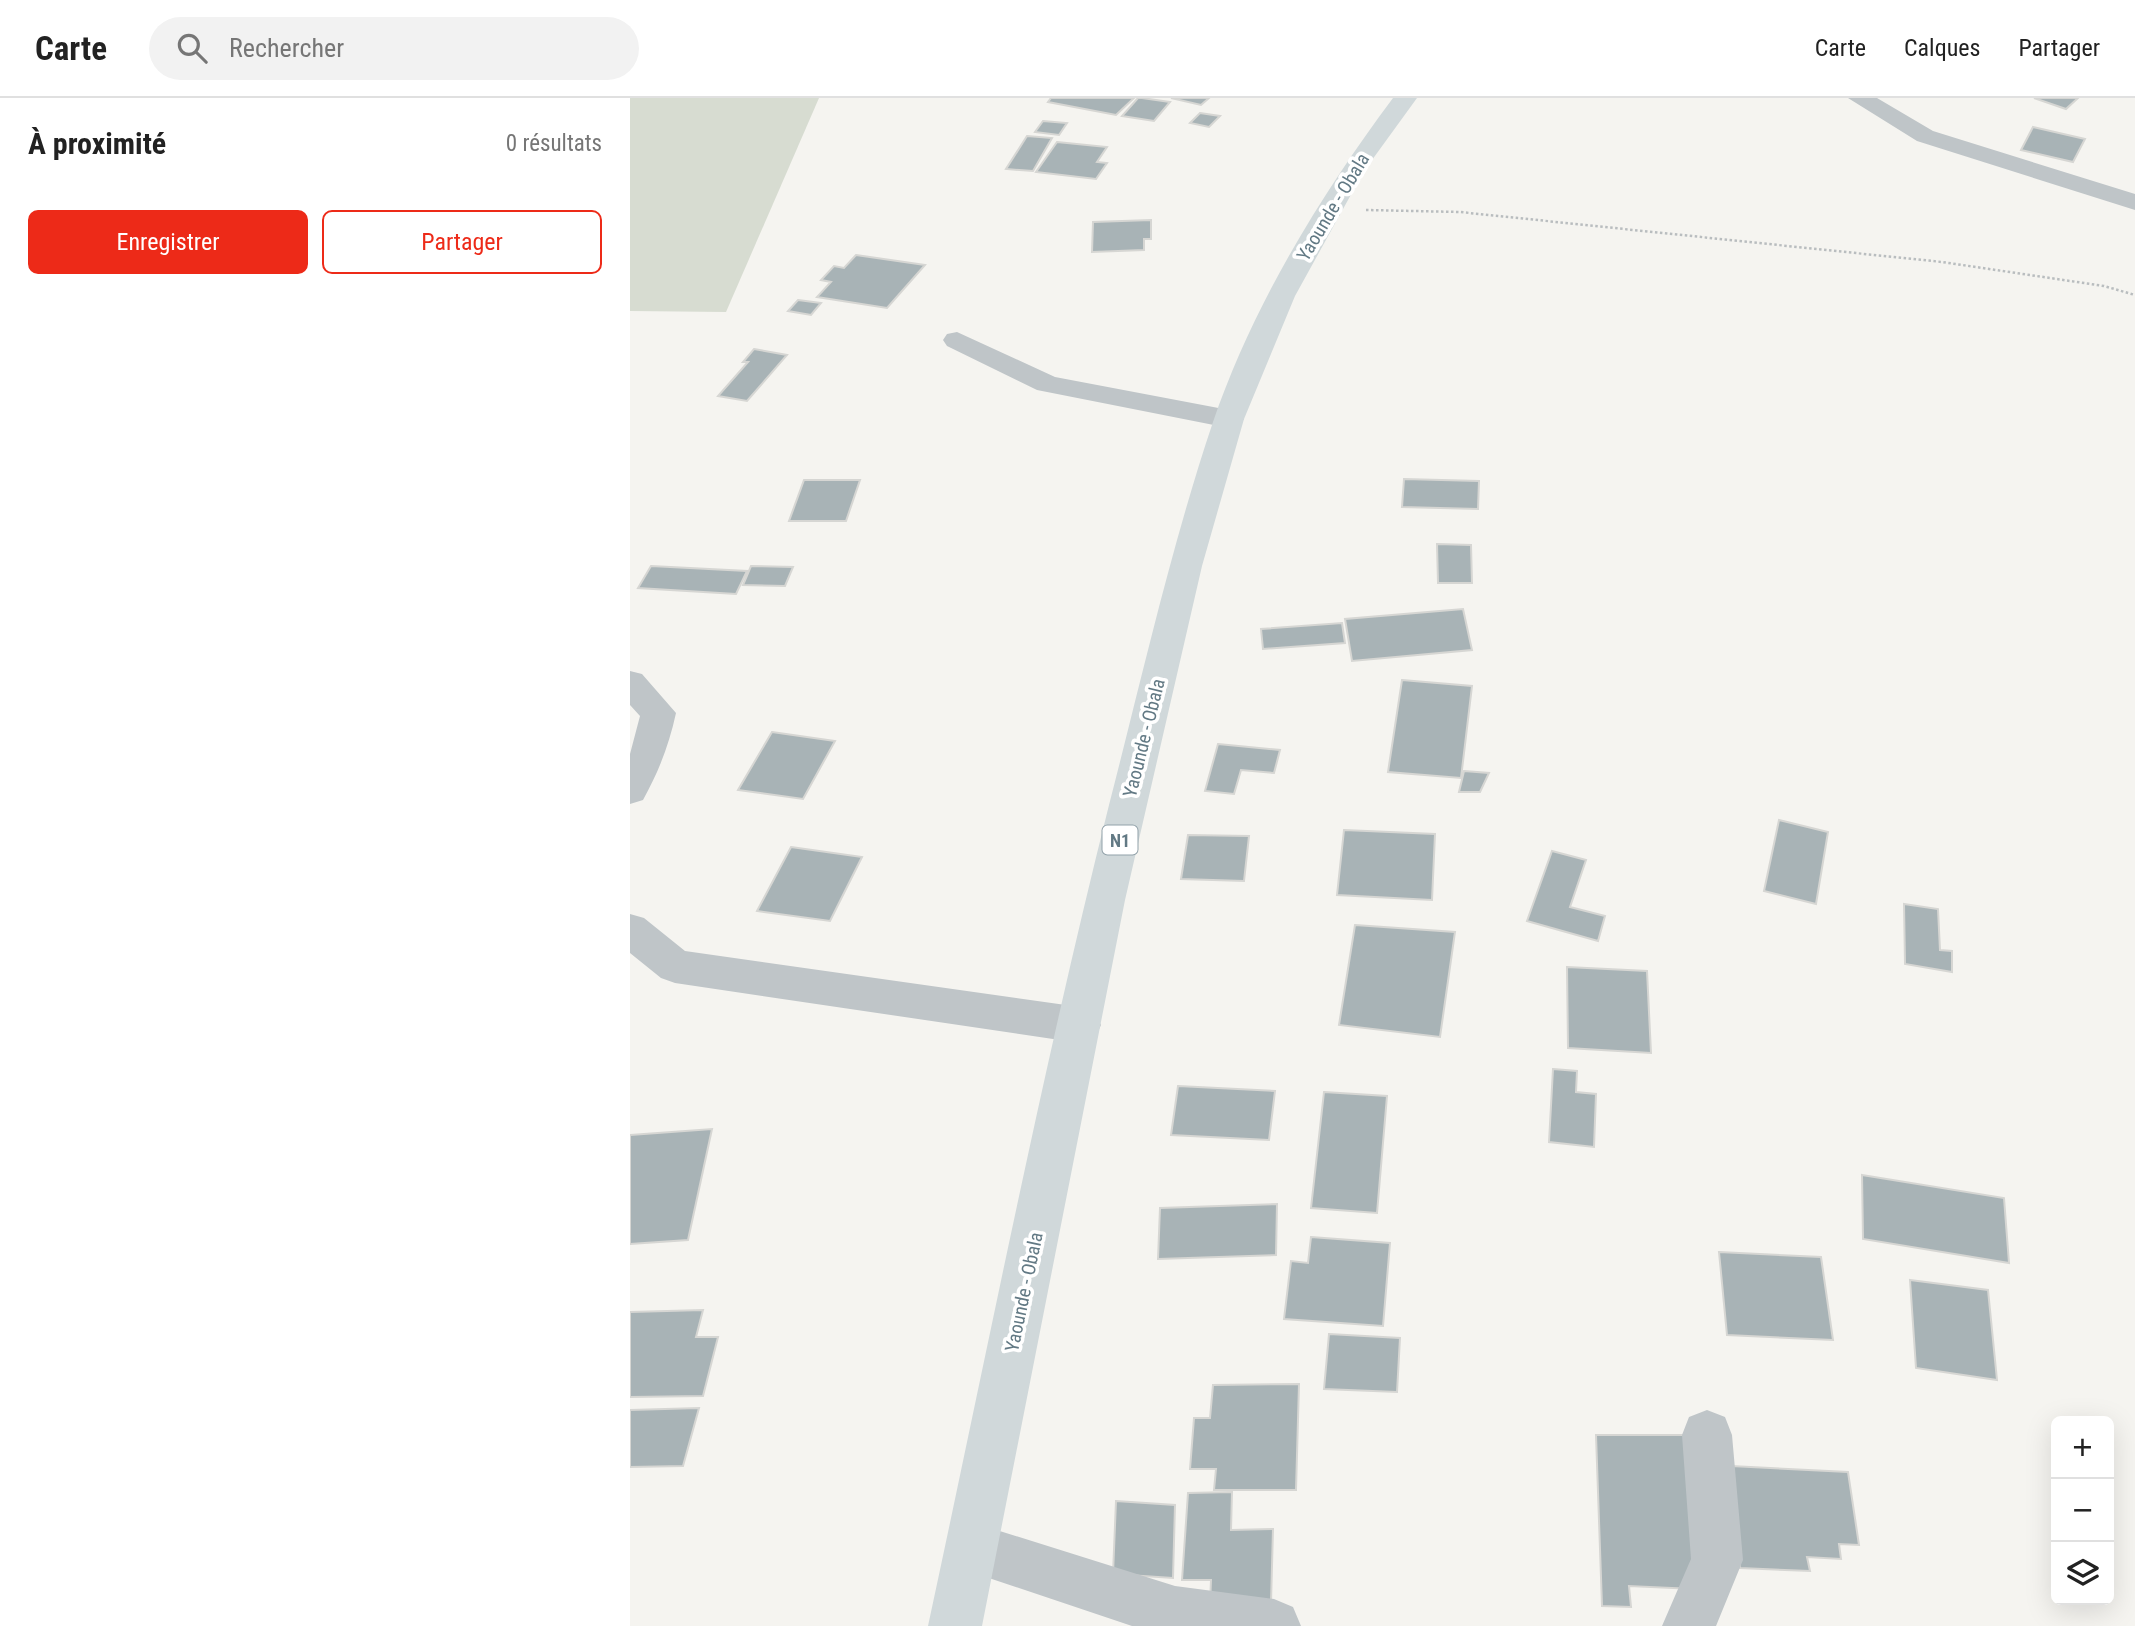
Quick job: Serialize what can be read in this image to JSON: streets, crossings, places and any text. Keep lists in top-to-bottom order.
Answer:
{
  "streets": {
    "highway": ["Yaounde - Obala", "N1"]
  },
  "page": {
    "header": "Carte",
    "search": "Rechercher",
    "nav": ["Carte", "Calques", "Partager"],
    "heading": ["À proximité", "0 résultats"],
    "buttons": ["Enregistrer", "Partager"],
    "map_buttons": ["+", "−"]
  }
}
